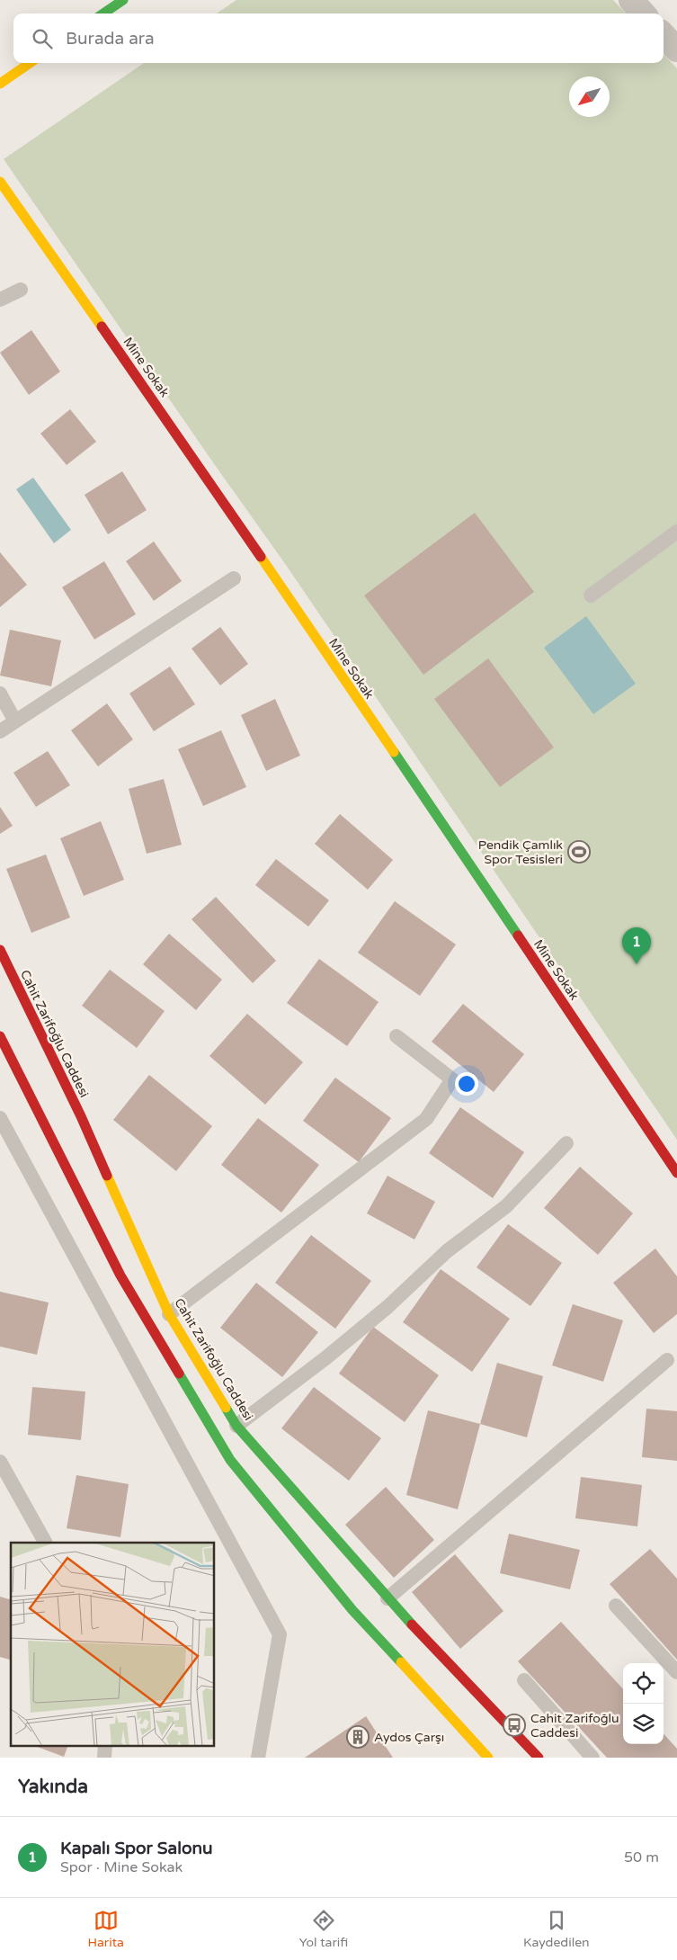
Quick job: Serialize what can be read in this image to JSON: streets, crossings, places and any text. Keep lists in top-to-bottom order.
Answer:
{
  "streets": {
    "main road": ["Mine Sokak", "Cahit Zarifoğlu Caddesi"]
  },
  "places": {
    "sports": ["Pendik Çamlık Spor Tesisleri"],
    "bus stop": ["Cahit Zarifoğlu Caddesi"],
    "building": ["Aydos Çarşı"]
  },
  "north": "bottom left",
  "page": {
    "search": "Burada ara",
    "pins": "1",
    "heading": "Yakında",
    "list": [
      {
        "mark": "1",
        "name": "Kapalı Spor Salonu",
        "note": "Spor · Mine Sokak",
        "value": "50 m"
      }
    ],
    "nav": ["Harita", "Yol tarifi", "Kaydedilen"]
  }
}
